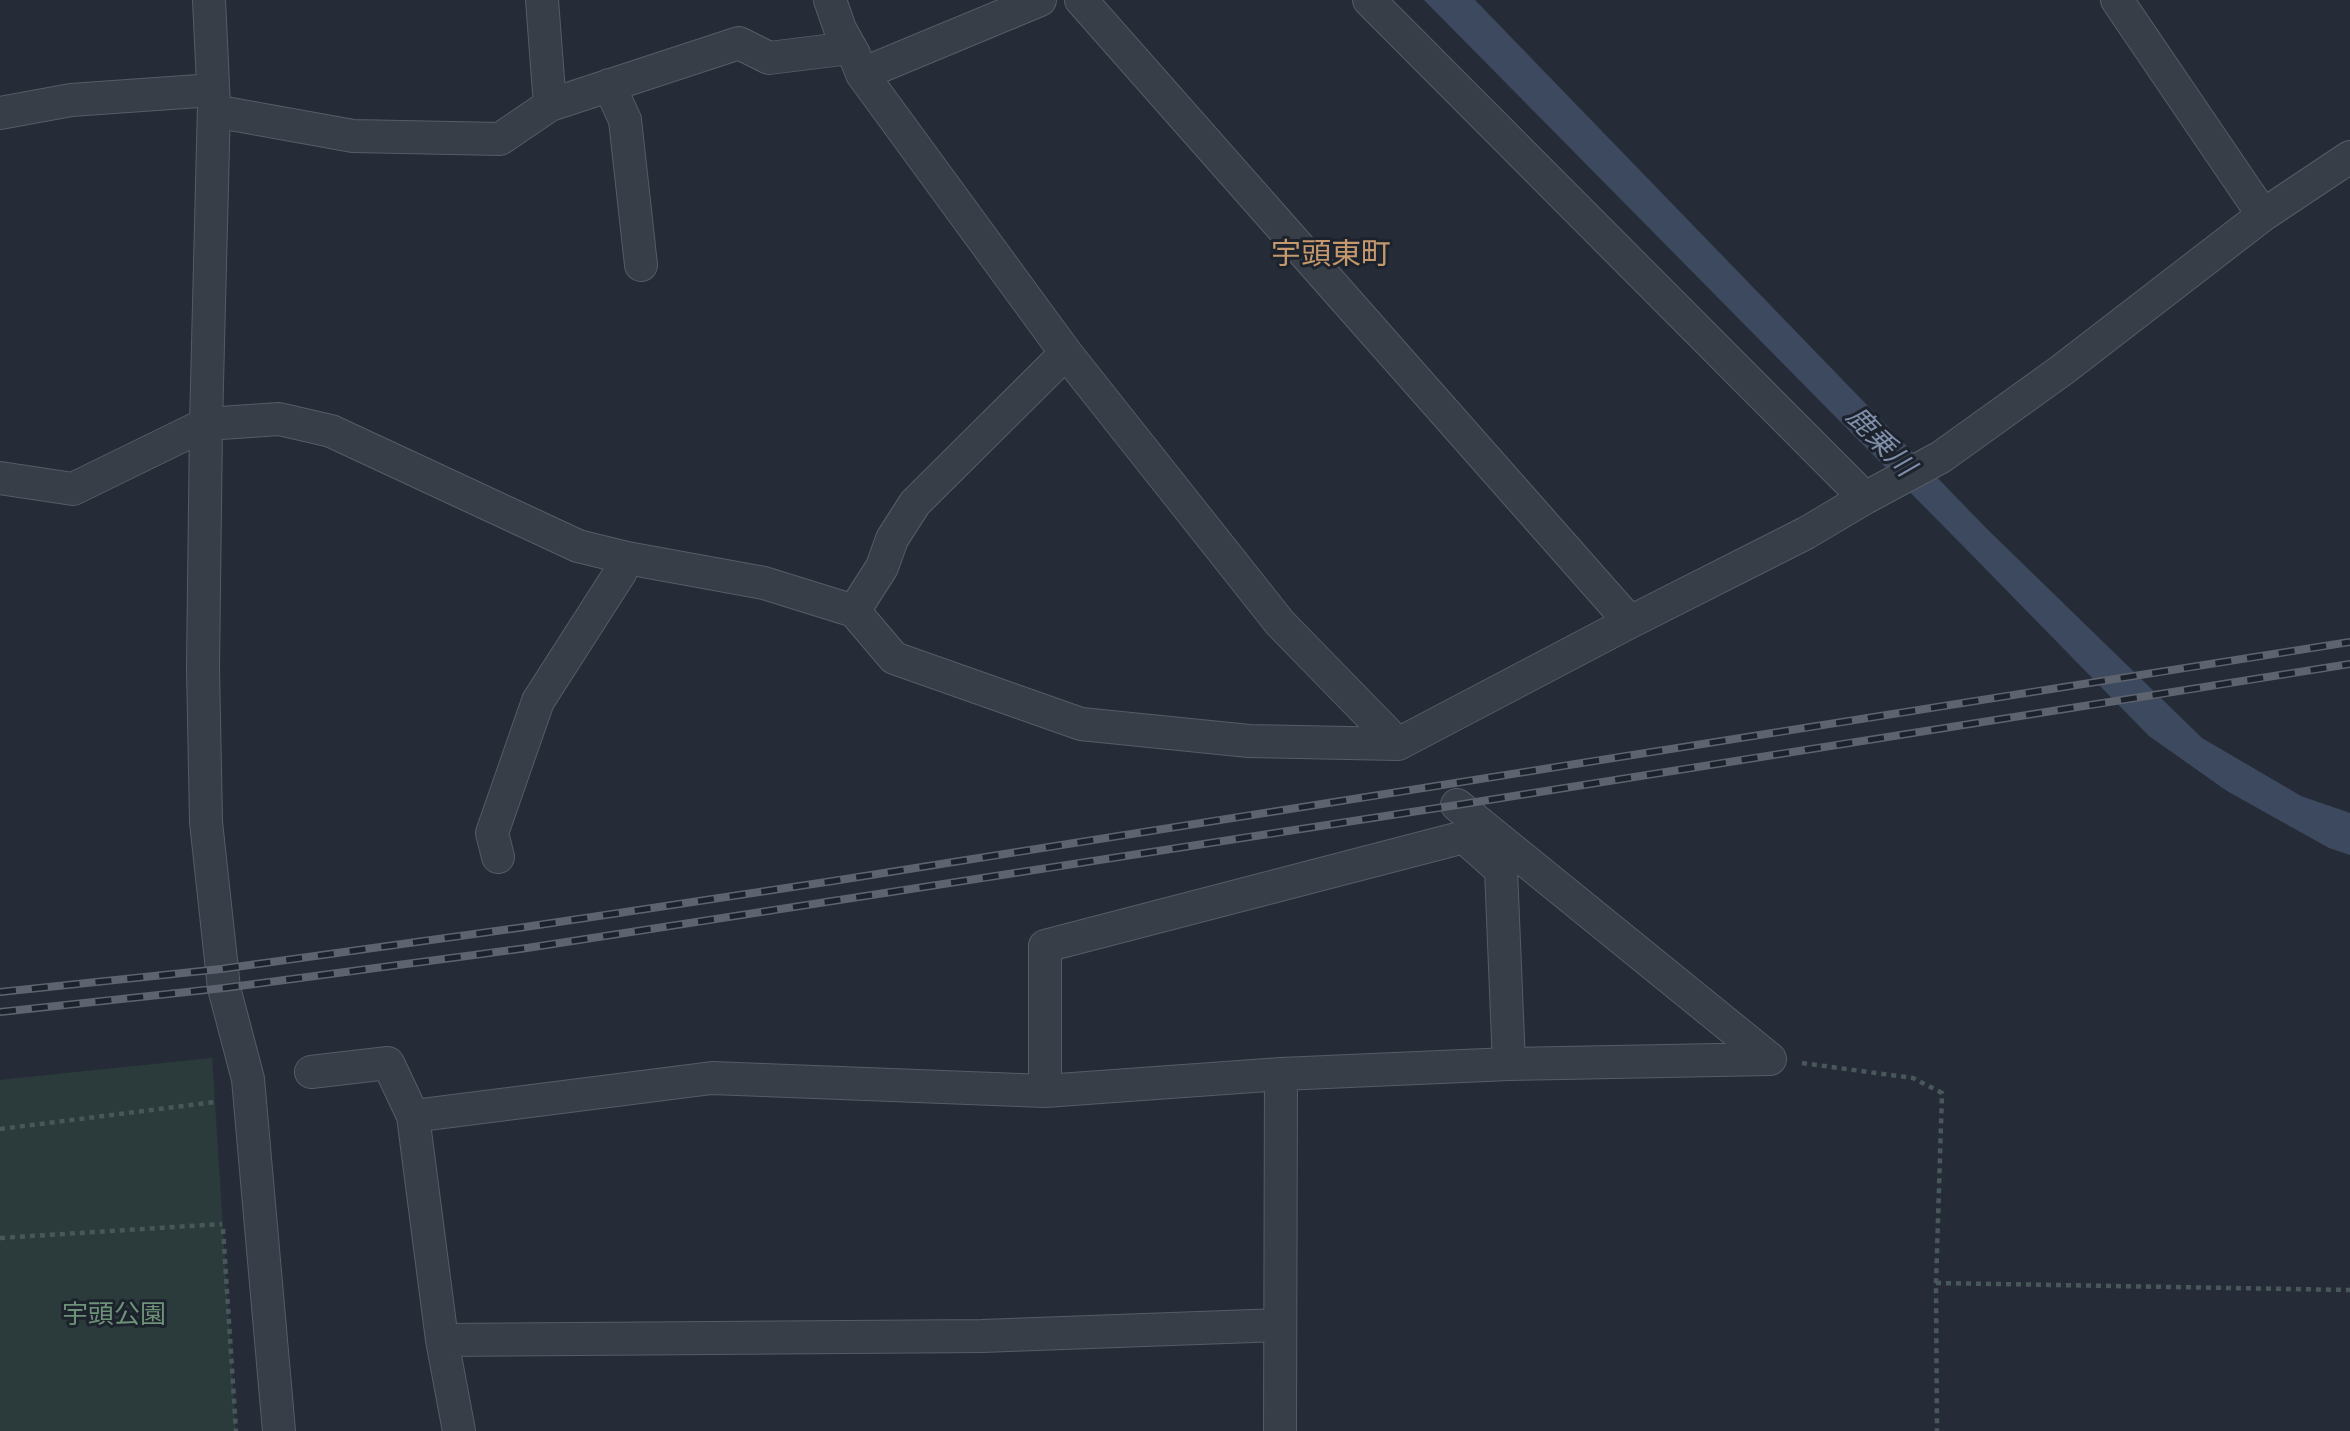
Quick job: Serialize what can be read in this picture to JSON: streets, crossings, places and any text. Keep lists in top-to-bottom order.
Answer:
{
  "districts": ["宇頭東町"],
  "water": ["鹿乗川"],
  "parks": ["宇頭公園"]
}
